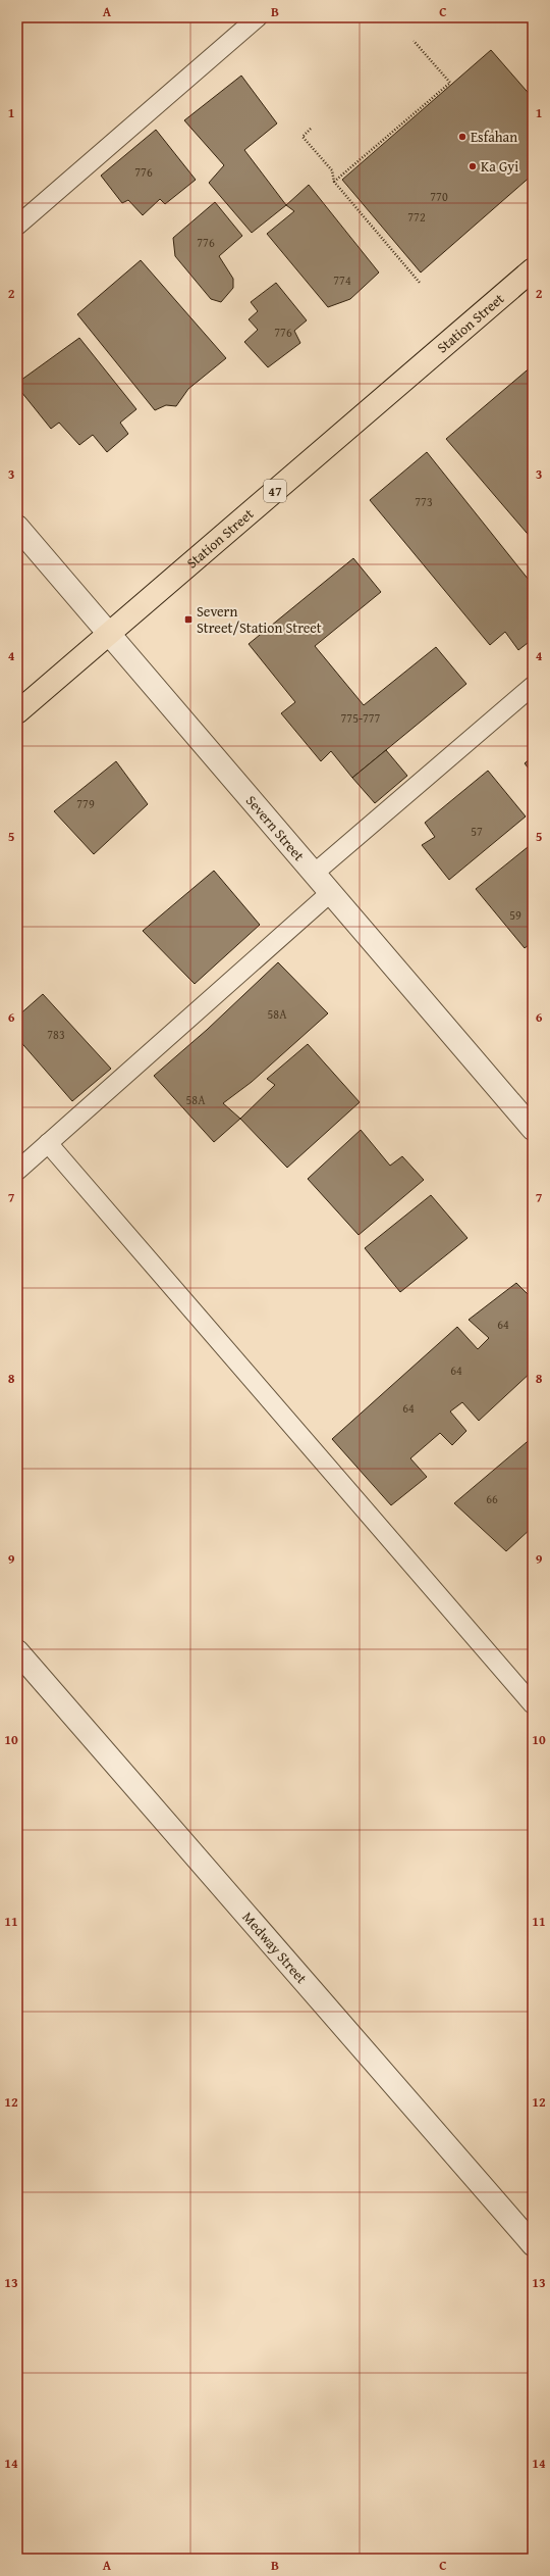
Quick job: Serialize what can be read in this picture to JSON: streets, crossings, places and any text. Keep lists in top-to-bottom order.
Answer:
{
  "streets": {
    "main road": ["Station Street", "47"],
    "street": ["Severn Street", "Medway Street"]
  },
  "crossings": [
    ["Station Street", "Severn Street"]
  ],
  "places": {
    "other": ["Esfahan", "Ka Gyi"],
    "transit": ["Severn Street/Station Street"]
  },
  "house_numbers": [
    "776",
    "770",
    "772",
    "776",
    "774",
    "776",
    "773",
    "775-777",
    "779",
    "57",
    "59",
    "58A",
    "783",
    "58A",
    "64",
    "64",
    "64",
    "66"
  ],
  "grid": {
    "columns": ["A", "B", "C"],
    "rows": [
      "1",
      "2",
      "3",
      "4",
      "5",
      "6",
      "7",
      "8",
      "9",
      "10",
      "11",
      "12",
      "13",
      "14"
    ]
  }
}
